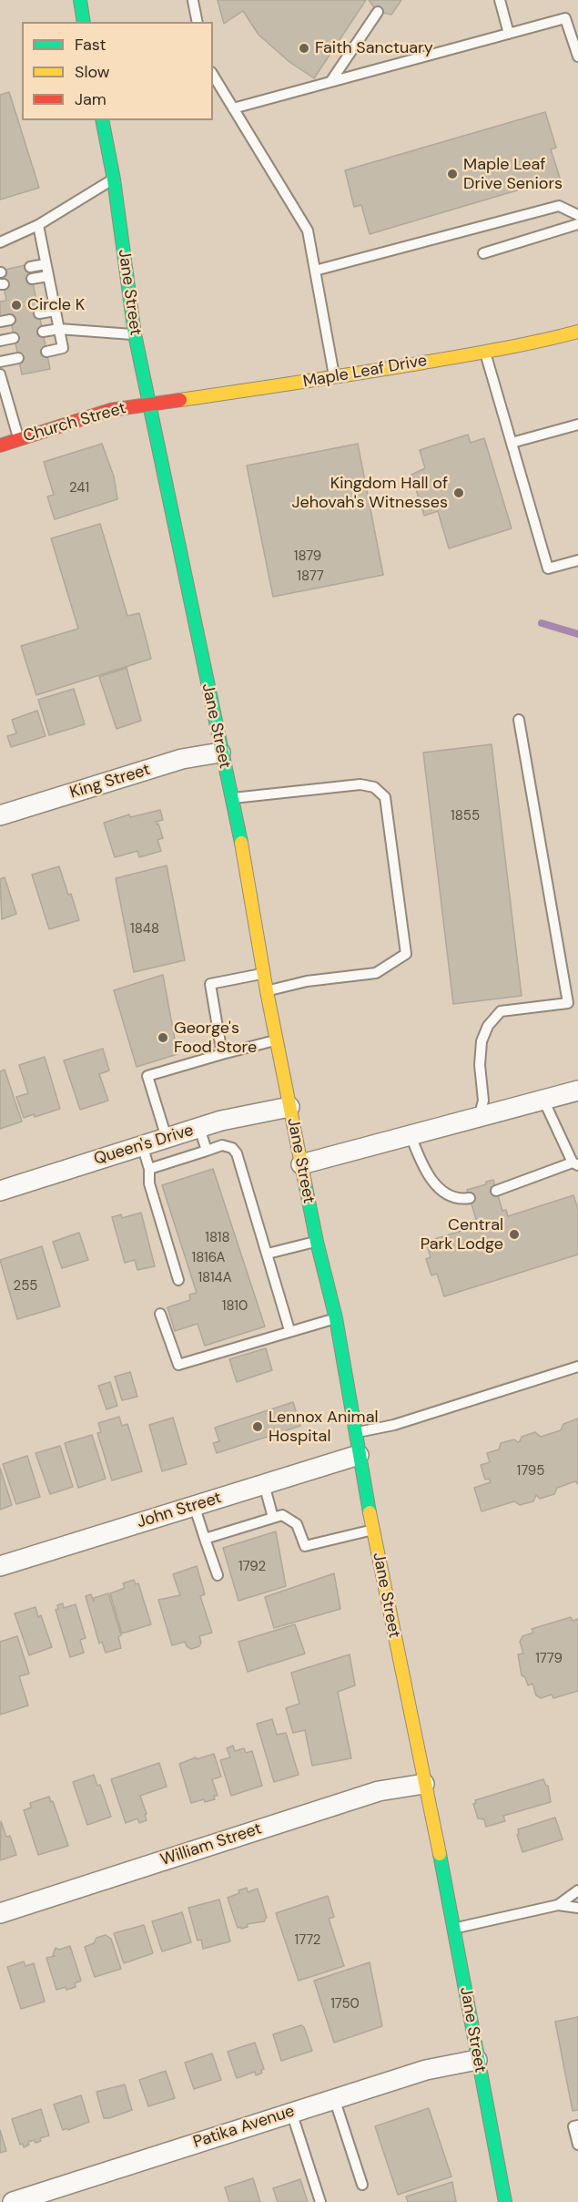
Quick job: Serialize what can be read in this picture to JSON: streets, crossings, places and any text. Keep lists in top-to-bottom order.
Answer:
{
  "streets": {
    "main road": ["Jane Street", "Maple Leaf Drive", "Church Street"],
    "street": [
      "King Street",
      "Queen's Drive",
      "John Street",
      "William Street",
      "Patika Avenue"
    ]
  },
  "crossings": [
    ["Jane Street", "Maple Leaf Drive"],
    ["Jane Street", "Church Street"],
    ["Jane Street", "King Street"],
    ["Jane Street", "Queen's Drive"],
    ["Jane Street", "John Street"],
    ["Jane Street", "William Street"],
    ["Jane Street", "Patika Avenue"],
    ["Maple Leaf Drive", "Church Street"]
  ],
  "places": [
    "Faith Sanctuary",
    "Maple Leaf Drive Seniors",
    "Circle K",
    "Kingdom Hall of Jehovah's Witnesses",
    "George's Food Store",
    "Central Park Lodge",
    "Lennox Animal Hospital"
  ],
  "house_numbers": [
    "241",
    "1879",
    "1877",
    "1855",
    "1848",
    "1818",
    "1816A",
    "1814A",
    "255",
    "1810",
    "1795",
    "1792",
    "1779",
    "1772",
    "1750"
  ],
  "legend": ["Fast", "Slow", "Jam"]
}
